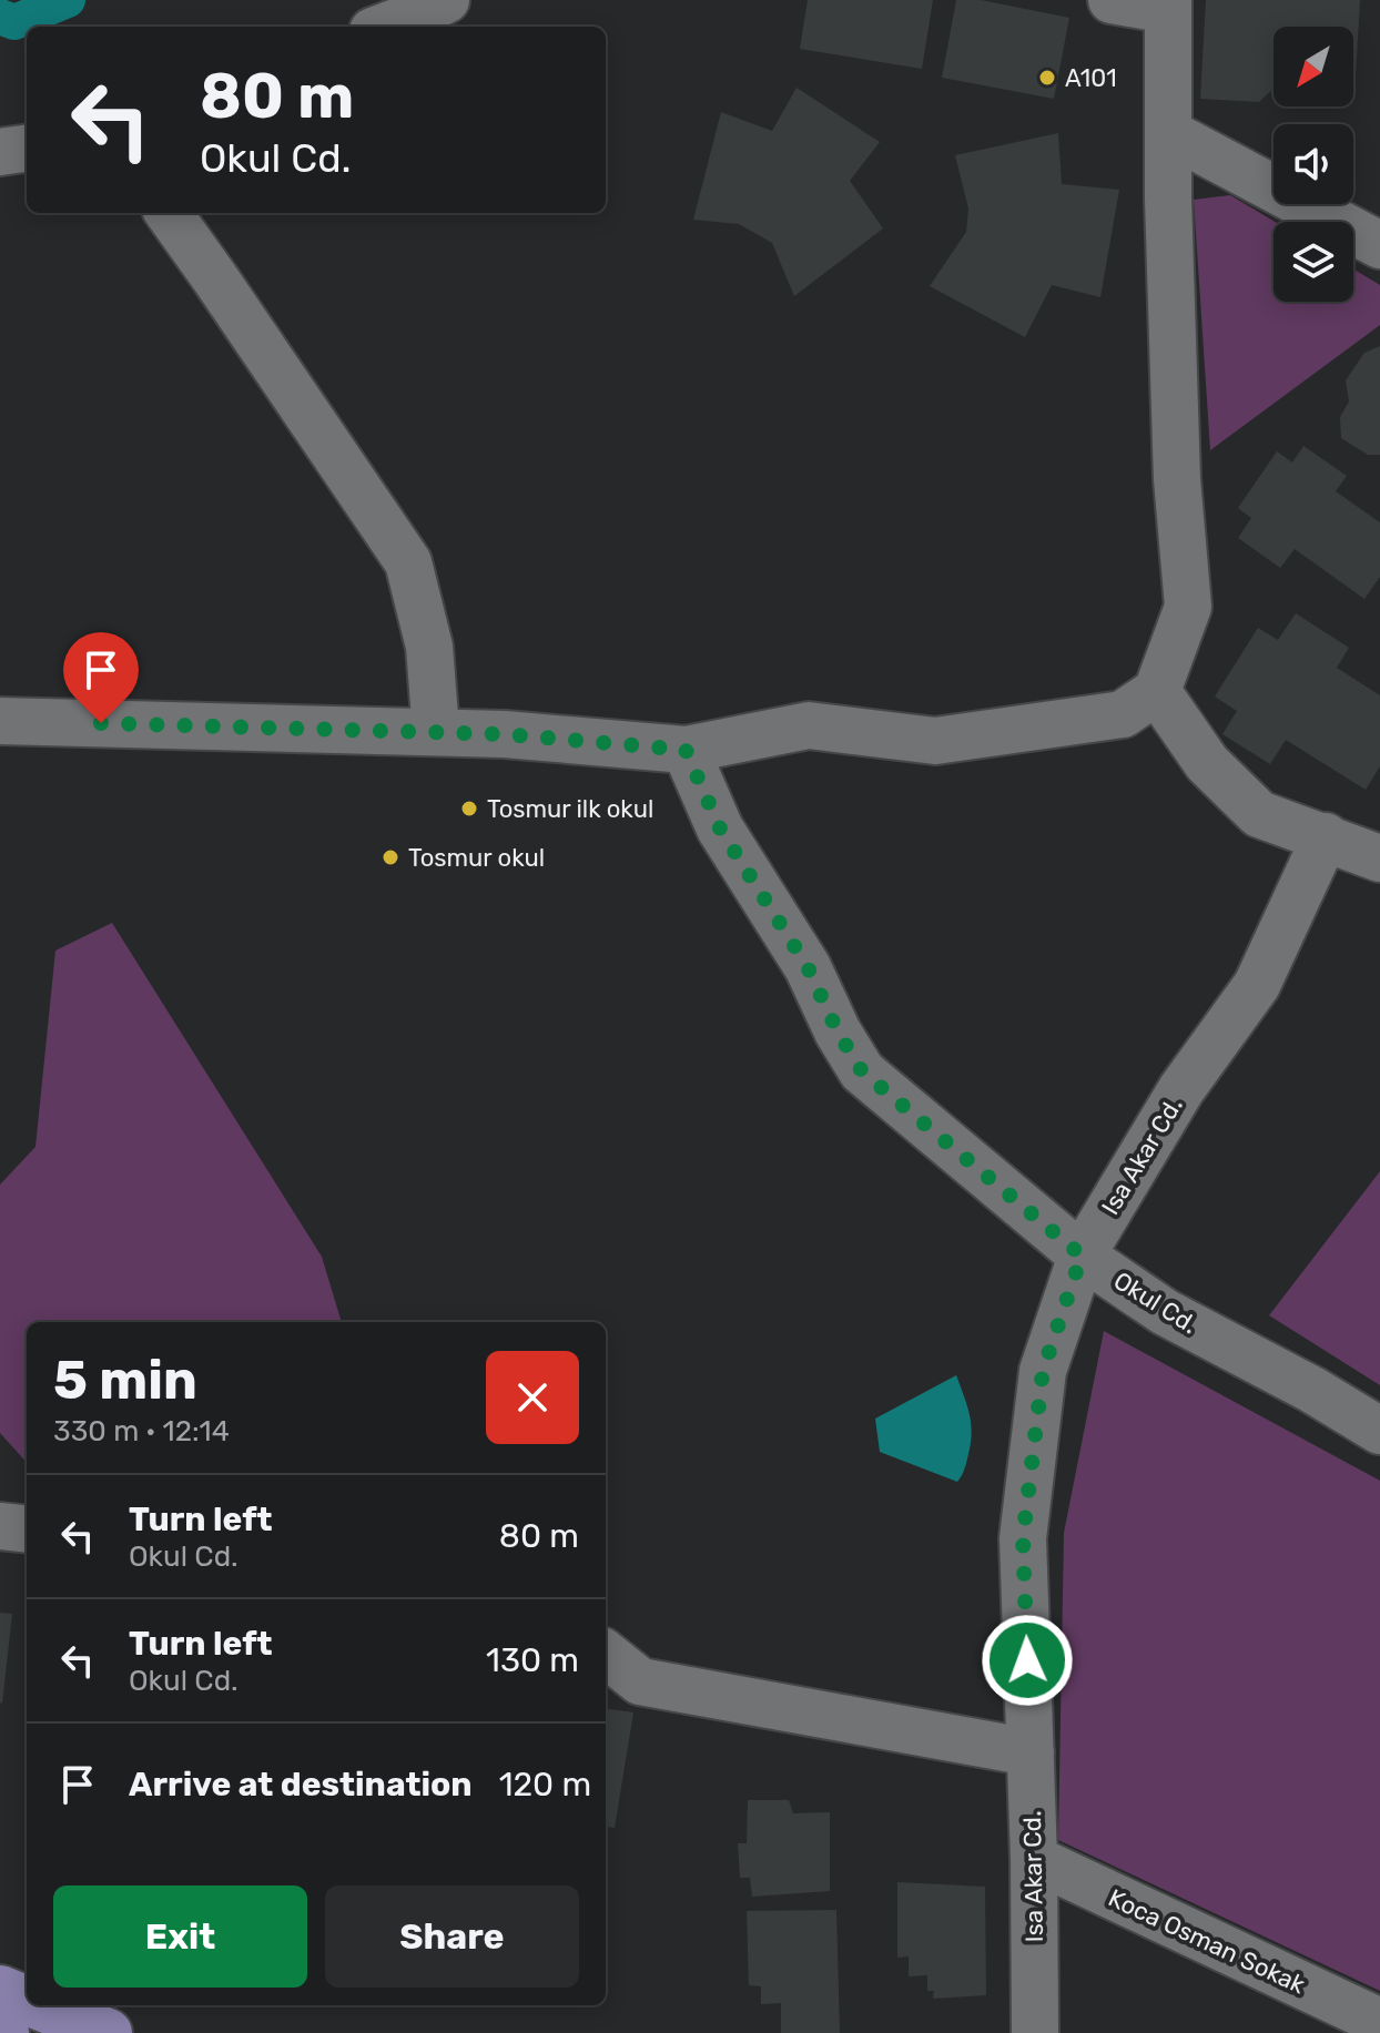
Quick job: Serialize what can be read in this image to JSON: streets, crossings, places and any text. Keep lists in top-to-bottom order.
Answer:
{
  "streets": {
    "street": ["Isa Akar Cd.", "Okul Cd.", "Koca Osman Sokak"]
  },
  "crossings": [
    ["Isa Akar Cd.", "Okul Cd."],
    ["Isa Akar Cd.", "Koca Osman Sokak"]
  ],
  "places": ["A101", "Tosmur ilk okul", "Tosmur okul"],
  "north": "bottom left",
  "page": {
    "turn": ["80 m", "Okul Cd."],
    "heading": ["5 min", "330 m · 12:14"],
    "list": [
      {
        "name": "Turn left",
        "note": "Okul Cd.",
        "value": "80 m"
      },
      {
        "name": "Turn left",
        "note": "Okul Cd.",
        "value": "130 m"
      },
      {
        "name": "Arrive at destination",
        "value": "120 m"
      }
    ],
    "buttons": ["Exit", "Share"]
  }
}
